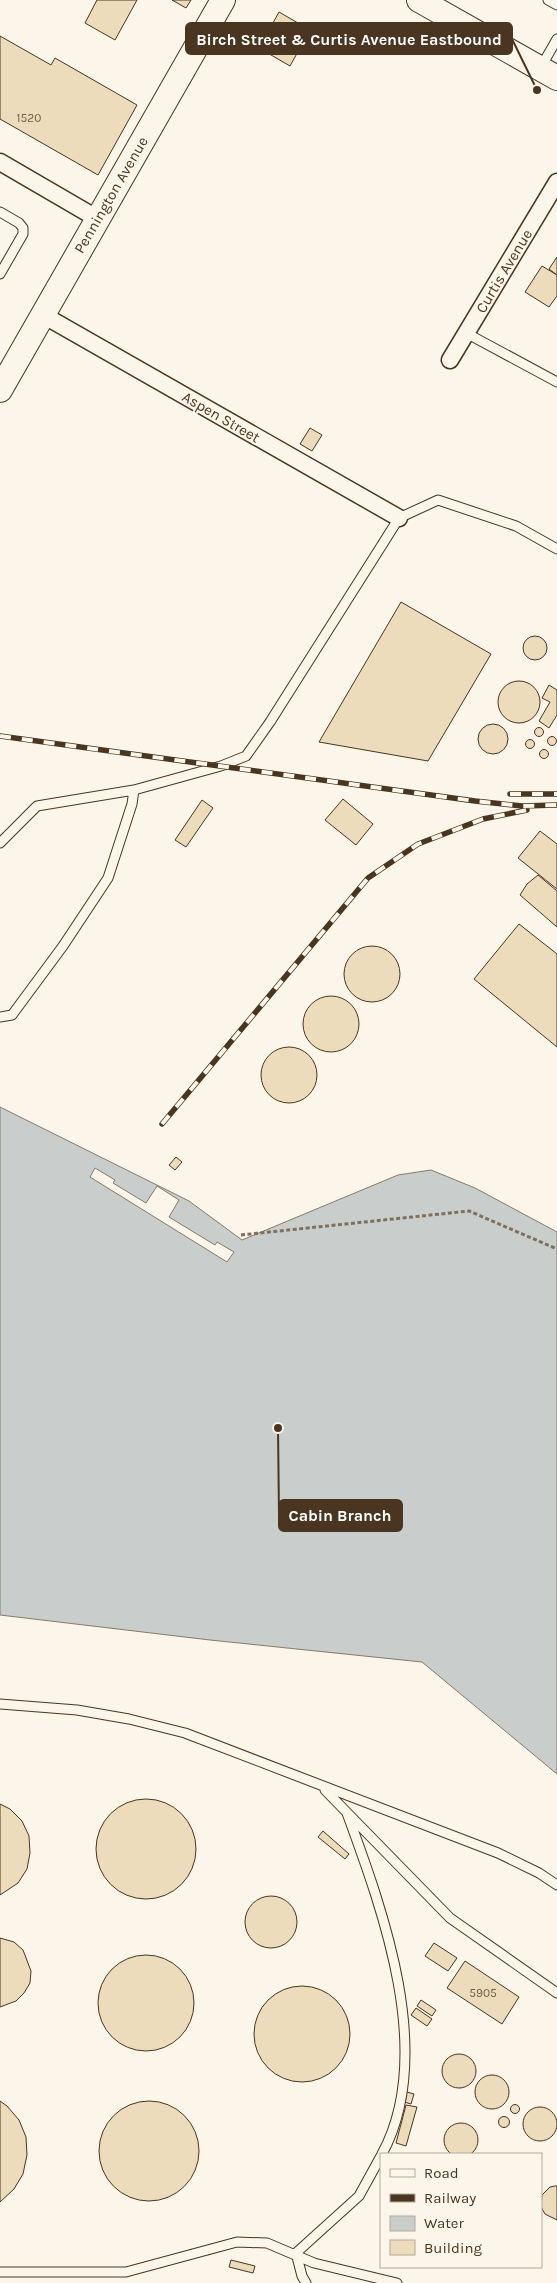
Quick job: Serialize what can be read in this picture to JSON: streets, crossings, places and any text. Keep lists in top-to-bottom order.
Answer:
{
  "streets": {
    "main road": ["Pennington Avenue"],
    "street": ["Curtis Avenue", "Aspen Street"]
  },
  "crossings": [
    ["Pennington Avenue", "Aspen Street"]
  ],
  "places": ["Birch Street & Curtis Avenue Eastbound", "Cabin Branch"],
  "house_numbers": ["1520", "5905"],
  "legend": [
    "Road",
    "Railway",
    "Water",
    "Building"
  ]
}
